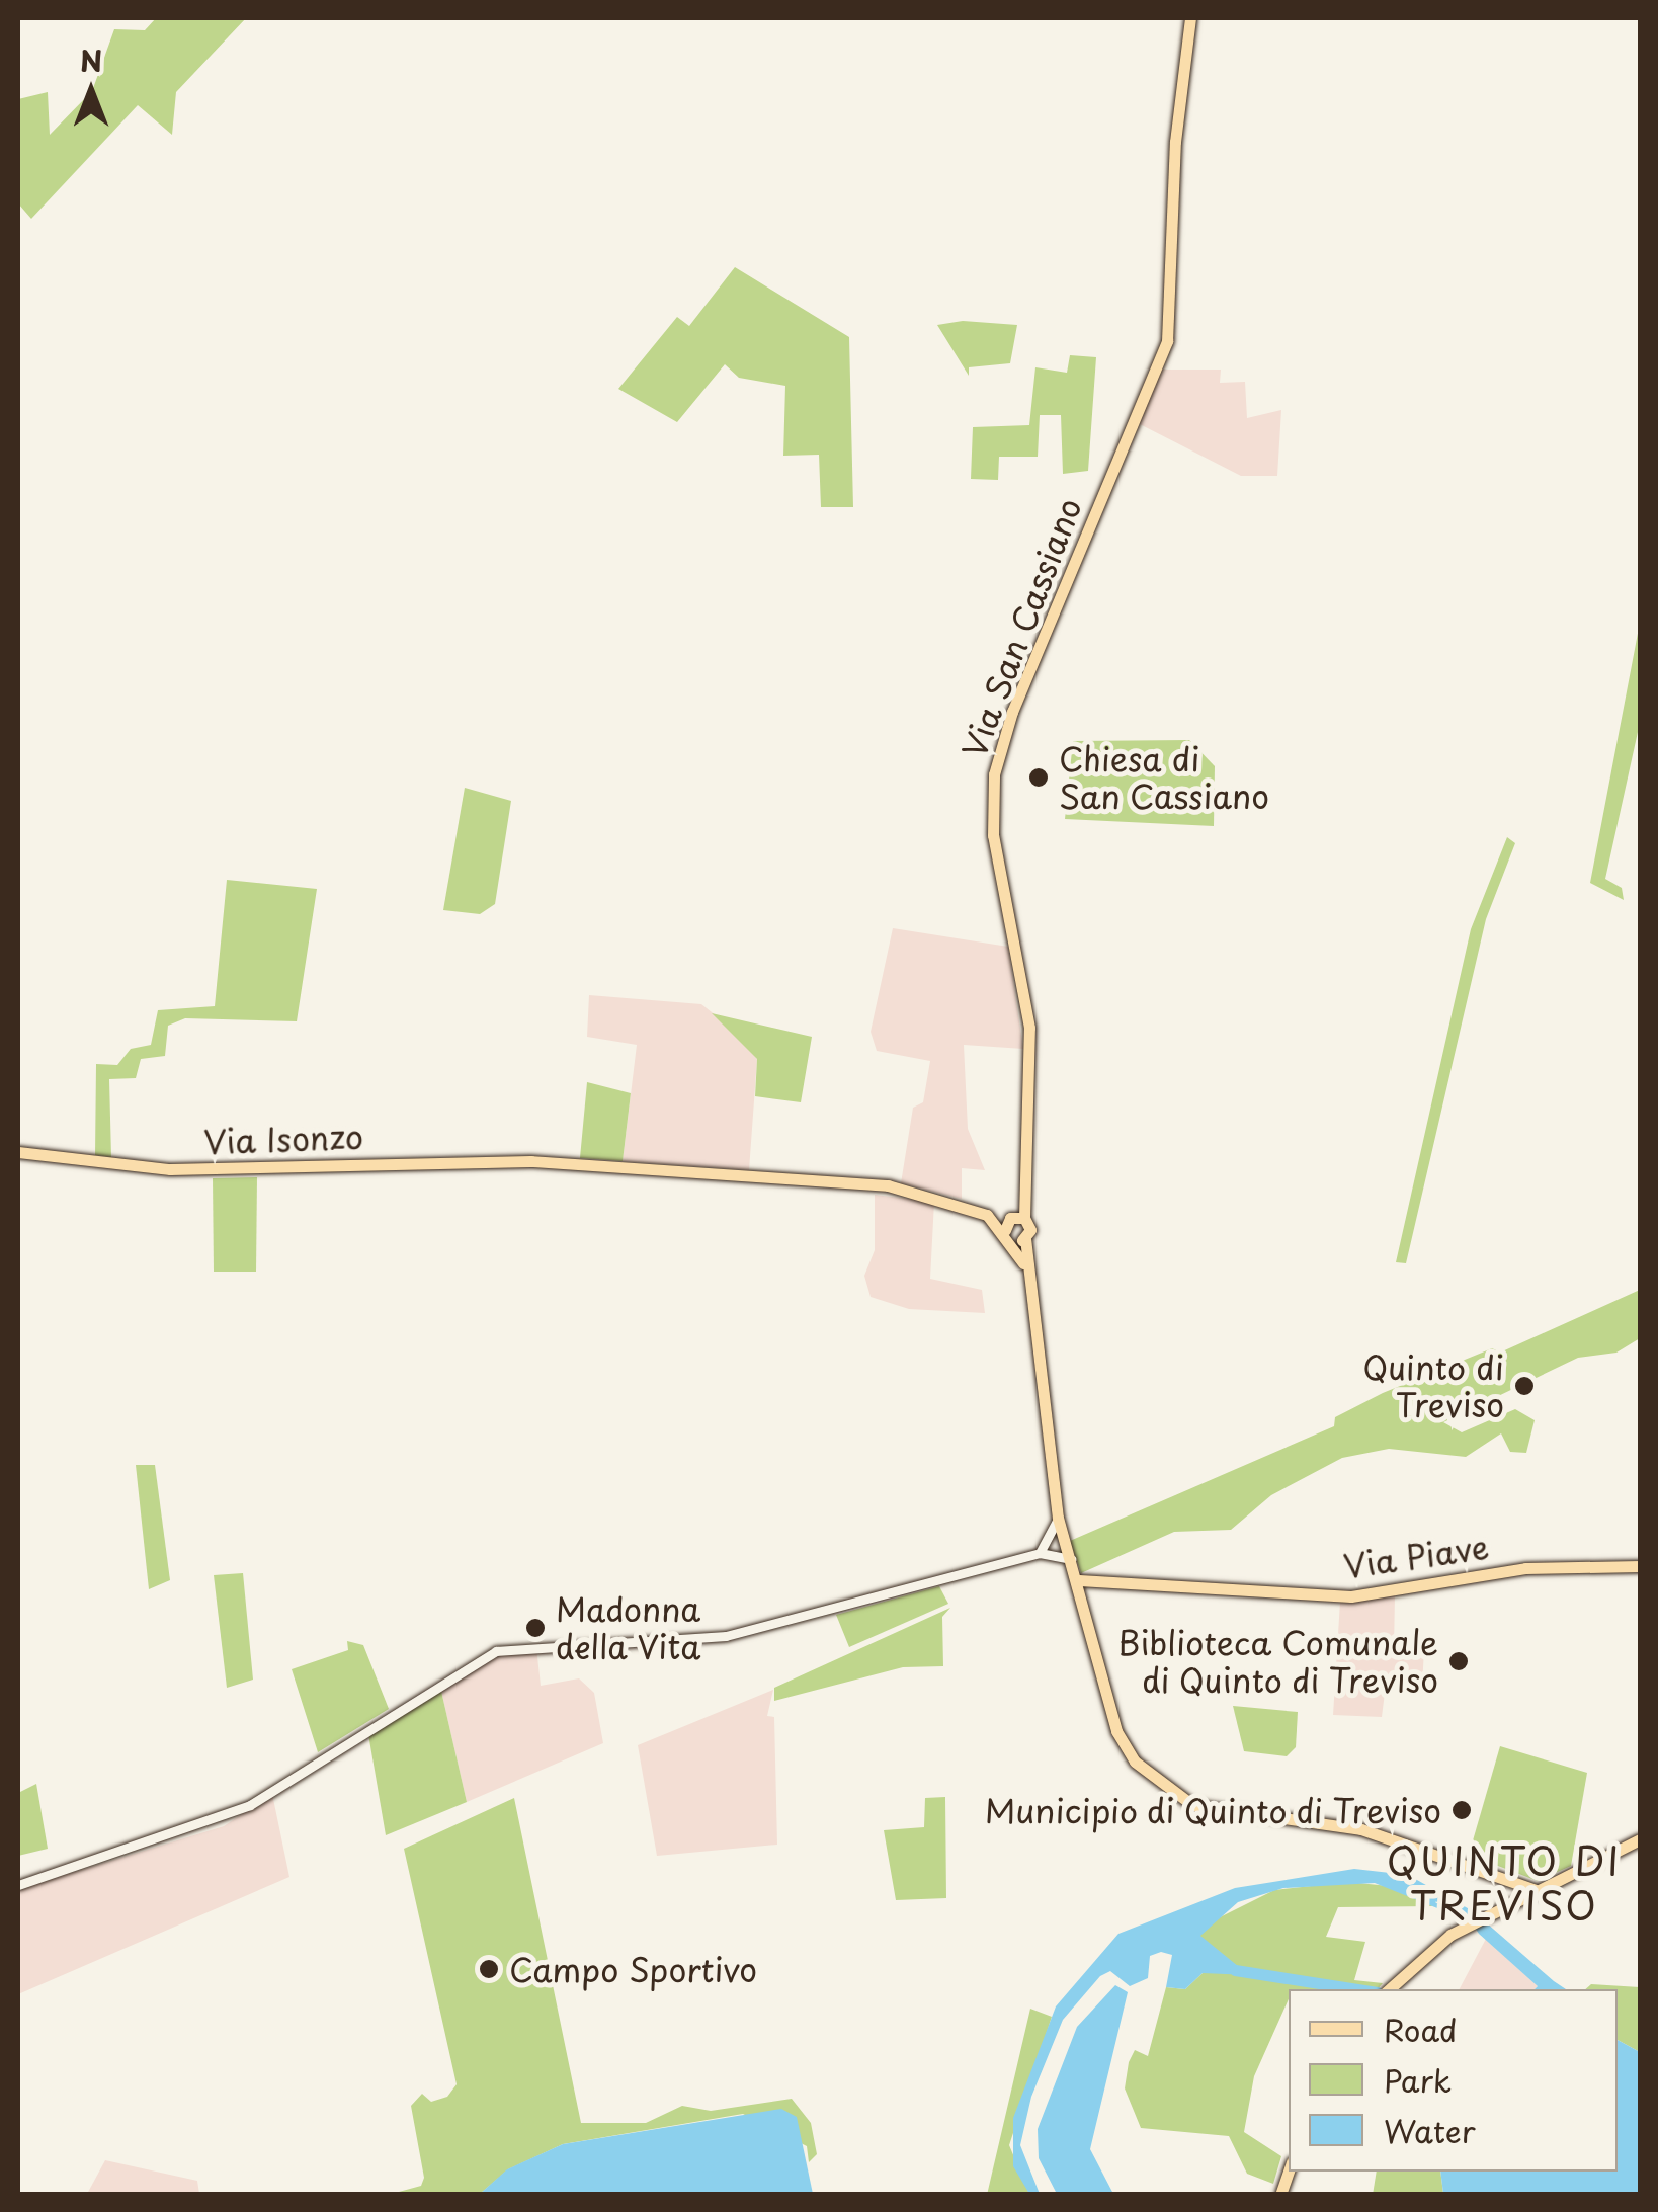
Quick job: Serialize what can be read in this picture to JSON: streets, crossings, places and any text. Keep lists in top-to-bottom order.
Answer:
{
  "streets": {
    "main road": ["Via San Cassiano", "Via Isonzo", "Via Piave"]
  },
  "crossings": [
    ["Via San Cassiano", "Via Isonzo"],
    ["Via San Cassiano", "Via Piave"]
  ],
  "districts": ["QUINTO DI TREVISO"],
  "places": [
    "Chiesa di San Cassiano",
    "Quinto di Treviso",
    "Madonna della Vita",
    "Biblioteca Comunale di Quinto di Treviso",
    "Municipio di Quinto di Treviso",
    "Campo Sportivo"
  ],
  "legend": ["Road", "Park", "Water"],
  "north": "top"
}
